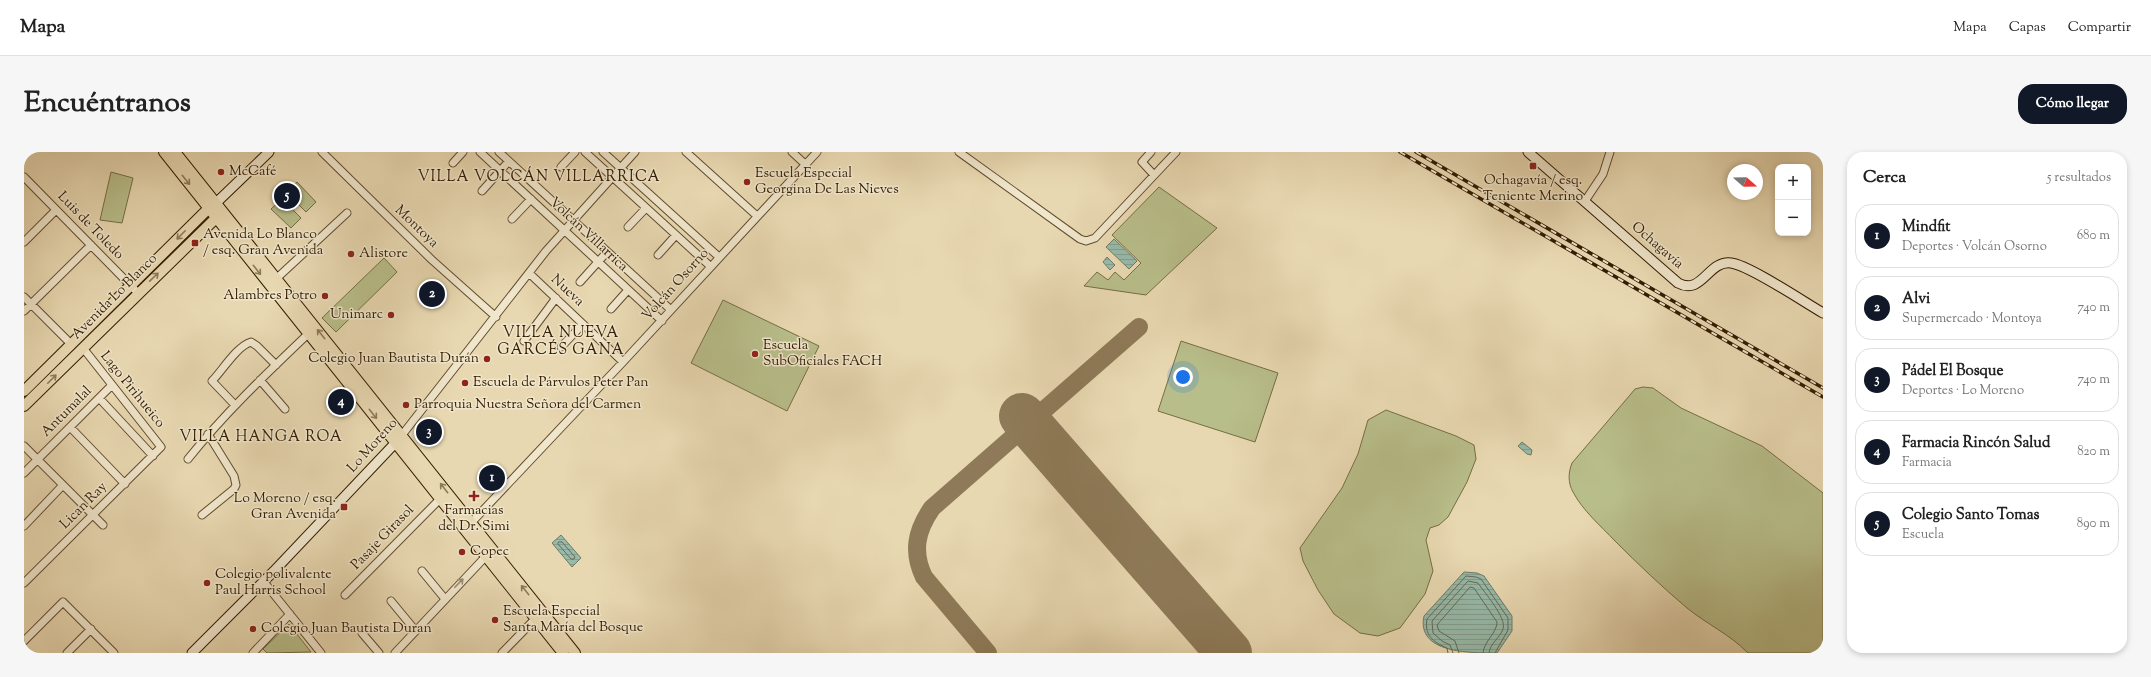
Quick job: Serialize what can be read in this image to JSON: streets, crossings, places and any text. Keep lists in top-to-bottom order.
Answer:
{
  "streets": {
    "main road": ["Ochagavía", "Avenida Lo Blanco", "Lo Moreno"],
    "street": [
      "Luis de Toledo",
      "Montoya",
      "Volcán Villarrica",
      "Volcán Osorno",
      "Nueva",
      "Lago Pirihueico",
      "Antumalal",
      "Lican Ray",
      "Pasaje Girasol"
    ]
  },
  "crossings": [
    ["Luis de Toledo", "Avenida Lo Blanco"],
    ["Montoya", "Lo Moreno"],
    ["Volcán Villarrica", "Volcán Osorno"],
    ["Volcán Villarrica", "Lo Moreno"],
    ["Volcán Osorno", "Nueva"],
    ["Nueva", "Lo Moreno"],
    ["Avenida Lo Blanco", "Lago Pirihueico"],
    ["Lago Pirihueico", "Antumalal"],
    ["Lago Pirihueico", "Lican Ray"]
  ],
  "districts": ["VILLA VOLCÁN VILLARRICA", "VILLA NUEVA GARCÉS GANA", "VILLA HANGA ROA"],
  "places": {
    "transit": ["Ochagavía / esq. Teniente Merino", "Avenida Lo Blanco / esq. Gran Avenida", "Lo Moreno / esq. Gran Avenida"],
    "other": [
      "McCafé",
      "Escuela Especial Georgina De Las Nieves",
      "Alistore",
      "Alambres Potro",
      "Unimarc",
      "Escuela SubOficiales FACH",
      "Colegio Juan Bautista Durán",
      "Escuela de Párvulos Peter Pan",
      "Parroquia Nuestra Señora del Carmen",
      "Copec",
      "Colegio polivalente Paul Harris School",
      "Escuela Especial Santa María del Bosque",
      "Colegio Juan Bautista Duran"
    ],
    "health": ["Farmacias del Dr. Simi"]
  },
  "north": "right",
  "page": {
    "header": "Mapa",
    "nav": ["Mapa", "Capas", "Compartir"],
    "title": "Encuéntranos",
    "buttons": "Cómo llegar",
    "heading": ["Cerca", "5 resultados"],
    "map_buttons": ["+", "−"],
    "pins": [
      "5",
      "2",
      "4",
      "3",
      "1"
    ],
    "list": [
      {
        "mark": "1",
        "name": "Mindfit",
        "note": "Deportes · Volcán Osorno",
        "value": "680 m"
      },
      {
        "mark": "2",
        "name": "Alvi",
        "note": "Supermercado · Montoya",
        "value": "740 m"
      },
      {
        "mark": "3",
        "name": "Pádel El Bosque",
        "note": "Deportes · Lo Moreno",
        "value": "740 m"
      },
      {
        "mark": "4",
        "name": "Farmacia Rincón Salud",
        "note": "Farmacia",
        "value": "820 m"
      },
      {
        "mark": "5",
        "name": "Colegio Santo Tomas",
        "note": "Escuela",
        "value": "890 m"
      }
    ]
  }
}
